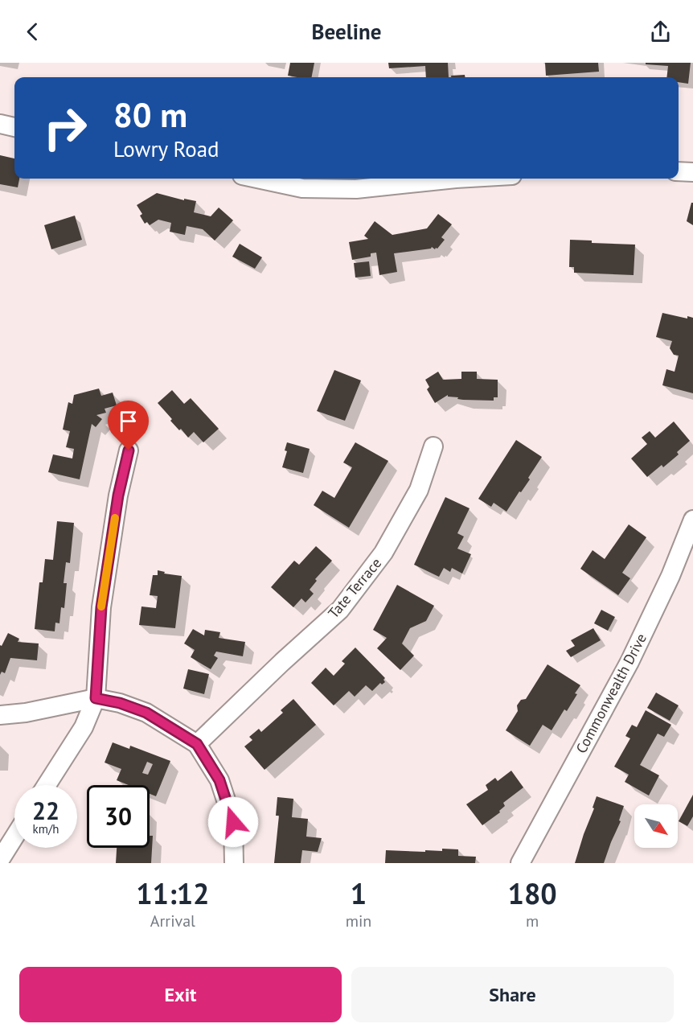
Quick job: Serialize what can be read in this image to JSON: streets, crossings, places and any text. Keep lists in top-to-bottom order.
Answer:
{
  "streets": {
    "street": ["Tate Terrace", "Commonwealth Drive"]
  },
  "north": "bottom right",
  "page": {
    "header": "Beeline",
    "turn": ["80 m", "Lowry Road"],
    "speed": "22 km/h",
    "limit": "30",
    "eta": [
      "11:12",
      "Arrival",
      "1",
      "min",
      "180",
      "m"
    ],
    "buttons": ["Exit", "Share"]
  }
}
